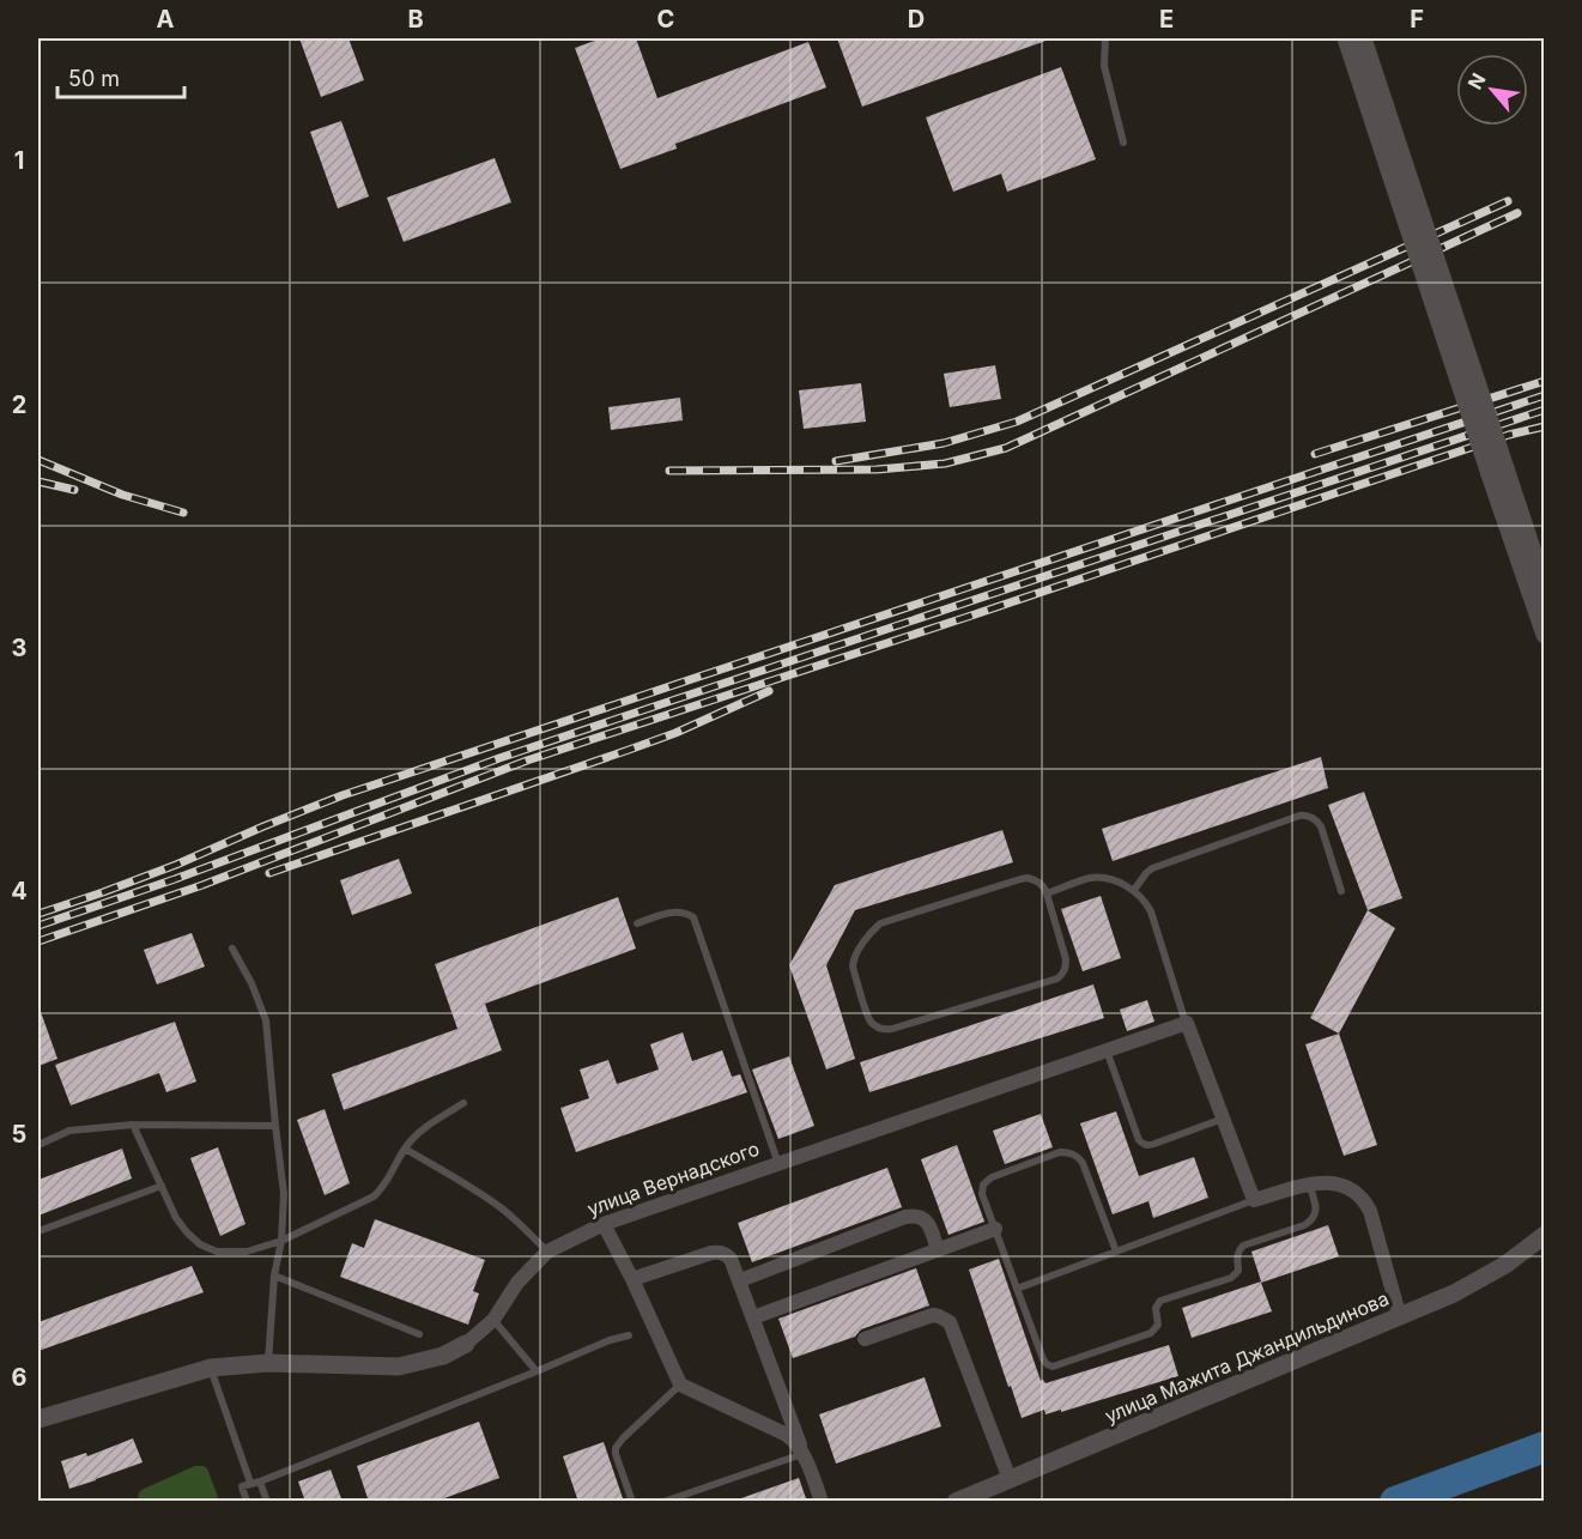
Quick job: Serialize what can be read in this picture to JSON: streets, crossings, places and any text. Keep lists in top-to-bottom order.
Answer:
{
  "streets": {
    "street": ["улица Вернадского", "улица Мажита Джандильдинова"]
  },
  "scale_bar": "50 m",
  "north": "top left",
  "grid": {
    "columns": [
      "A",
      "B",
      "C",
      "D",
      "E",
      "F"
    ],
    "rows": [
      "1",
      "2",
      "3",
      "4",
      "5",
      "6"
    ]
  }
}
